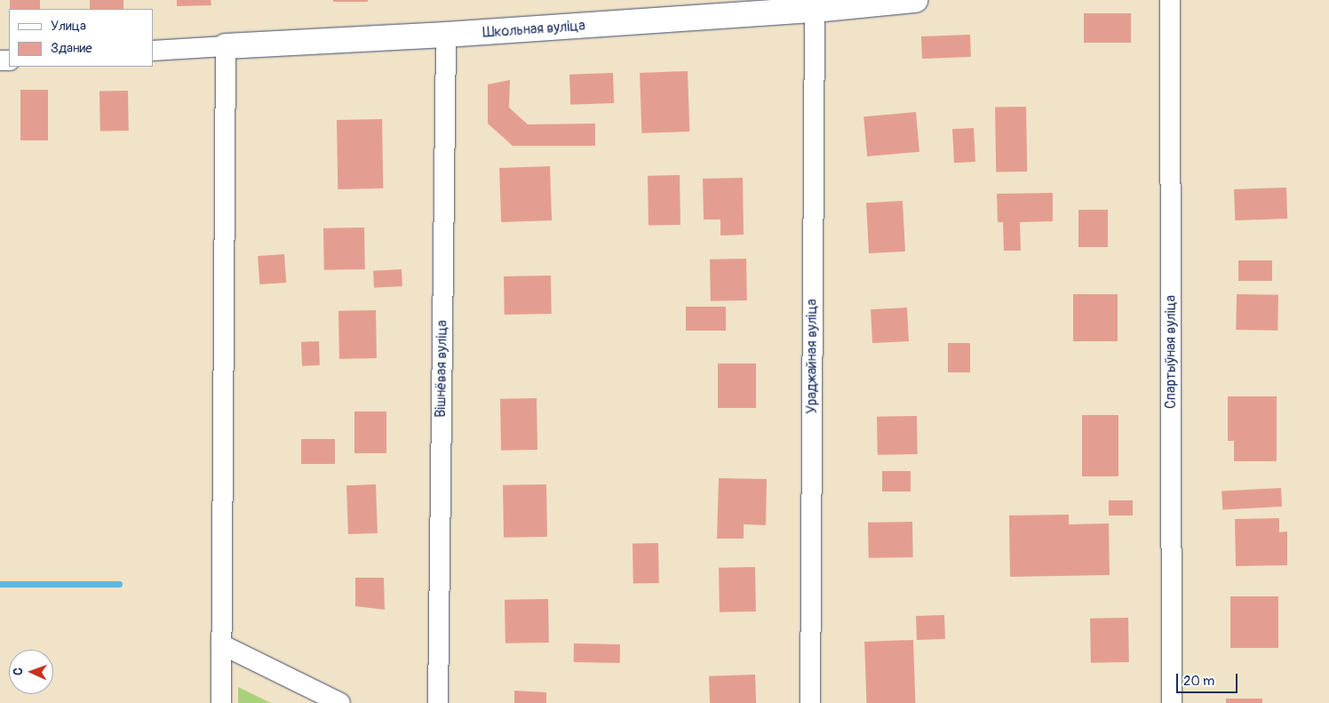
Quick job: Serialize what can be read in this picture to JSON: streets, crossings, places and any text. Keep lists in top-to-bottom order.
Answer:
{
  "streets": {
    "street": [
      "Школьная вуліца",
      "Спартыўная вуліца",
      "Ураджайная вуліца",
      "Вішнёвая вуліца"
    ]
  },
  "crossings": [
    ["Школьная вуліца", "Ураджайная вуліца"],
    ["Школьная вуліца", "Вішнёвая вуліца"]
  ],
  "legend": ["Улица", "Здание"],
  "scale_bar": "20 m",
  "north": "left"
}
